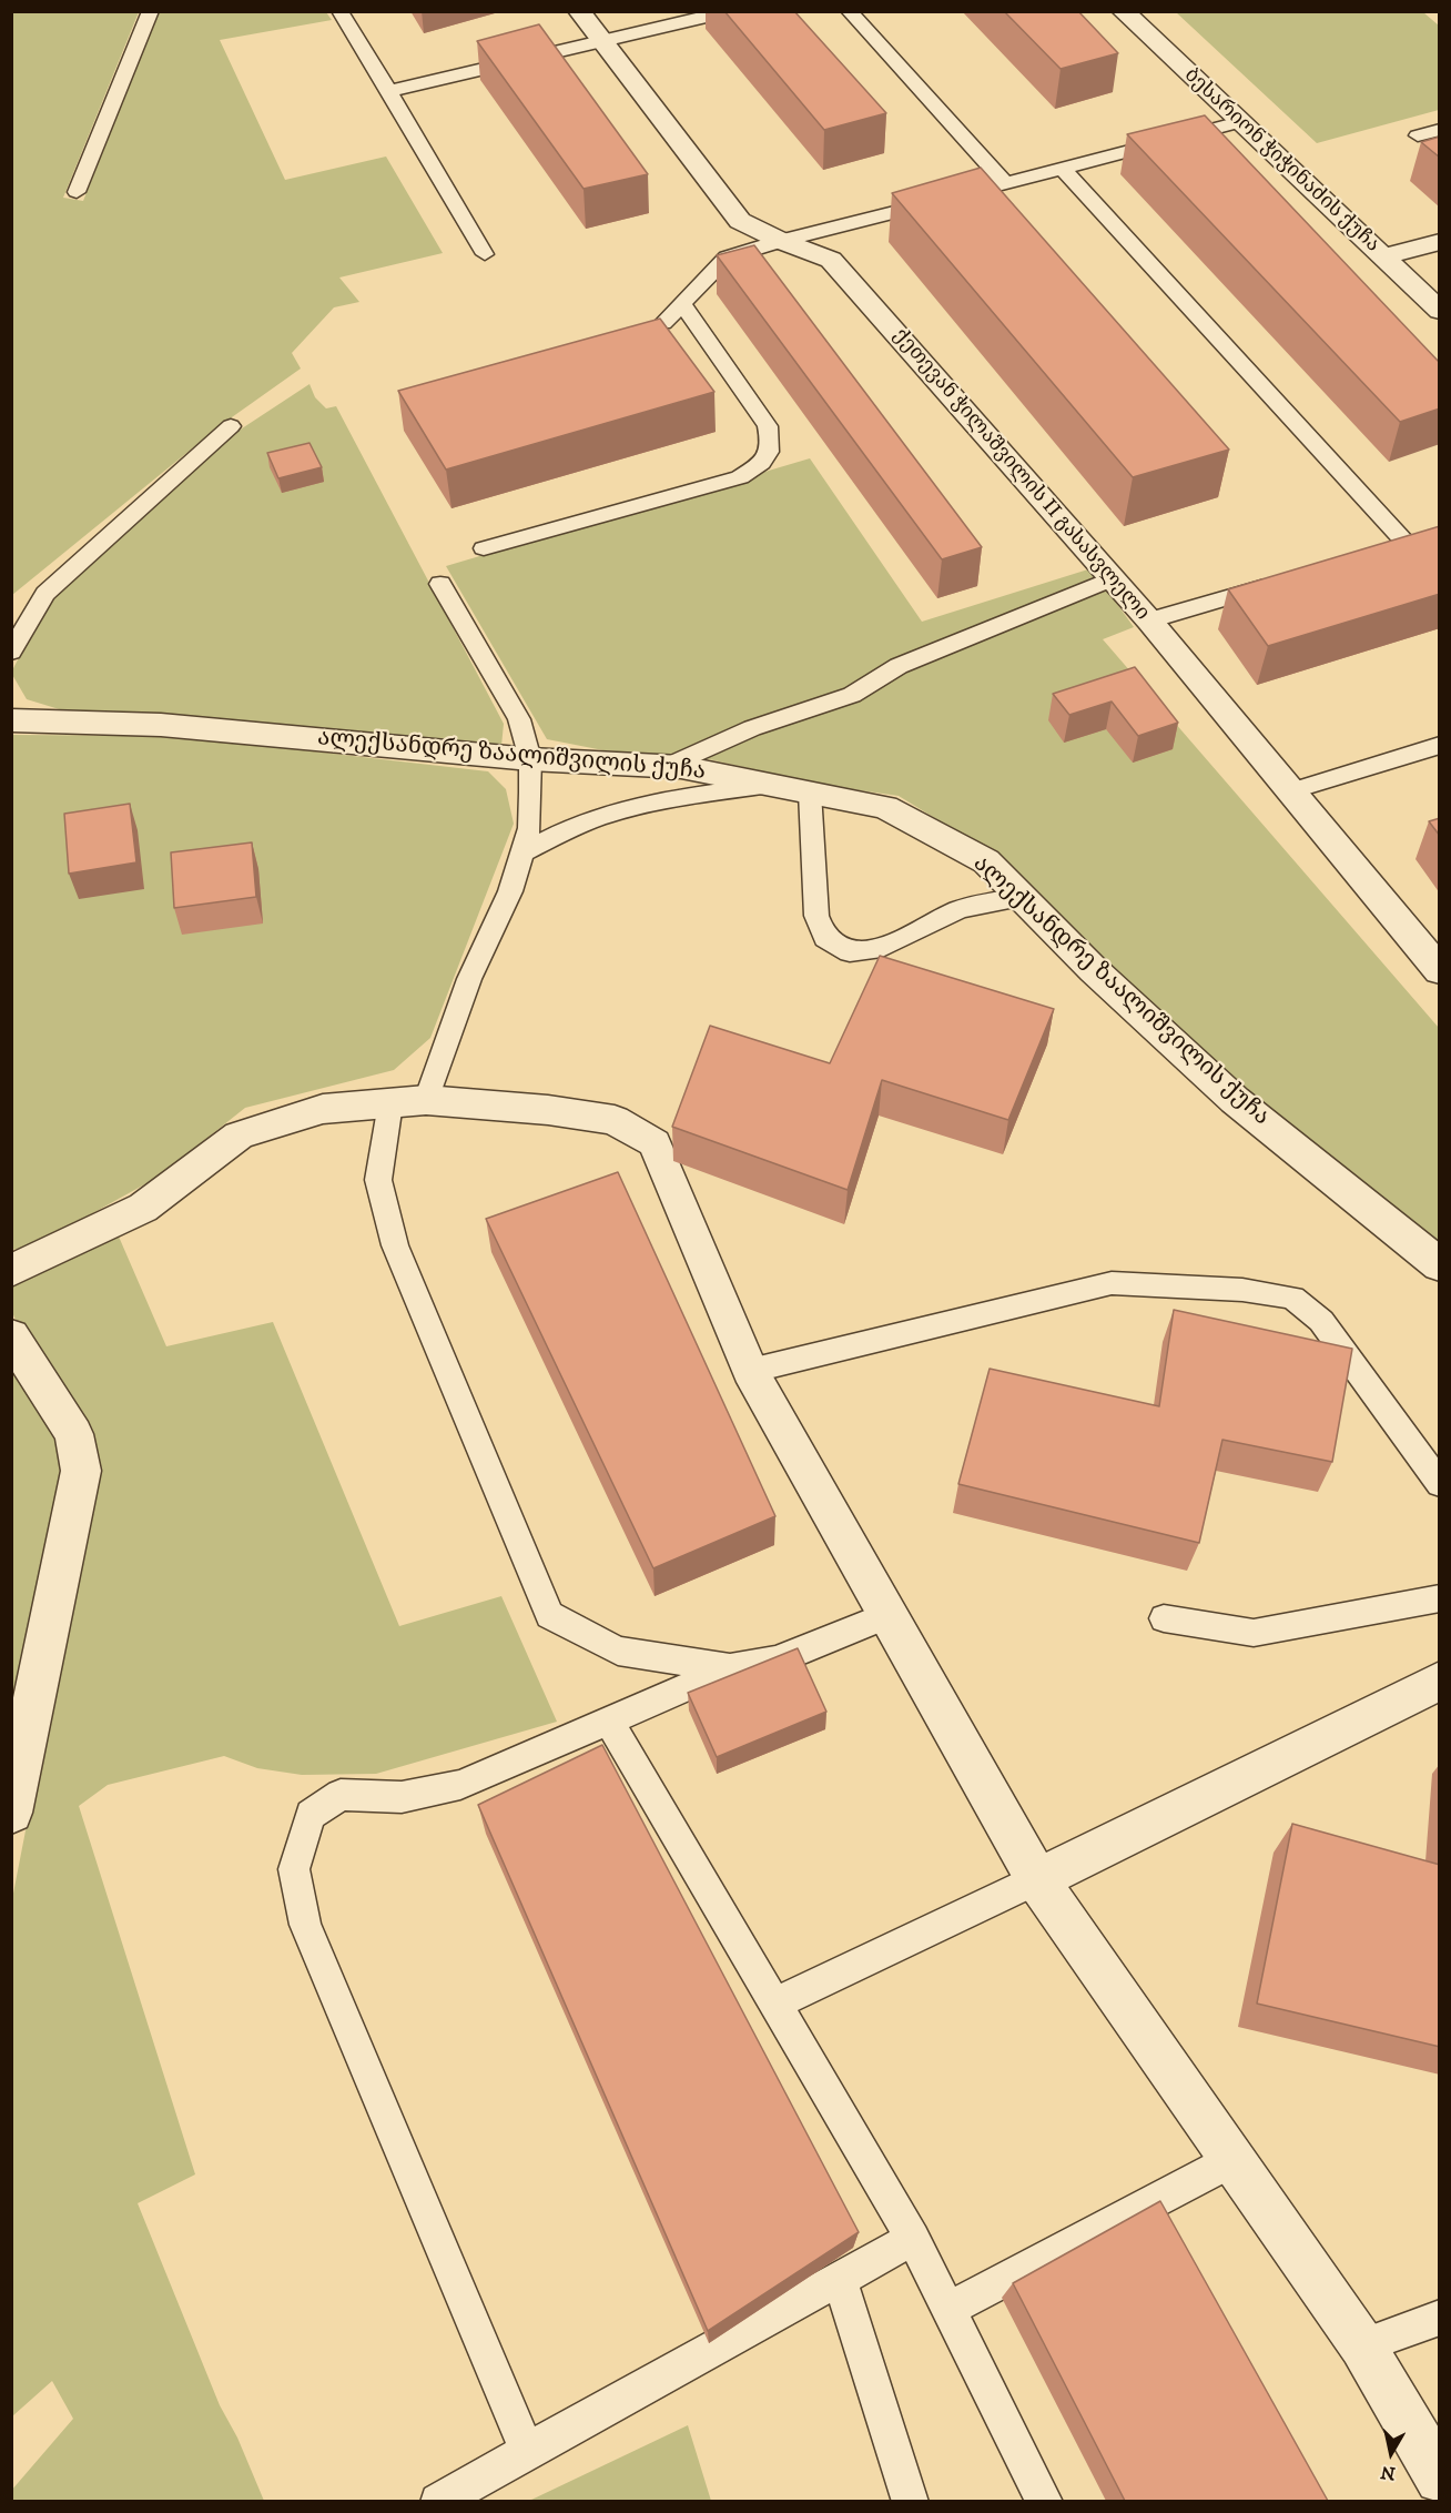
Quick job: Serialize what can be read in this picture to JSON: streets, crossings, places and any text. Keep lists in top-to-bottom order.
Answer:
{
  "streets": {
    "street": ["ბესარიონ ჭიჭინაძის ქუჩა", "ქეთევან ჭილაშვილის II გასასვლელი", "ალექსანდრე ზაალიშვილის ქუჩა"]
  },
  "north": "bottom"
}
